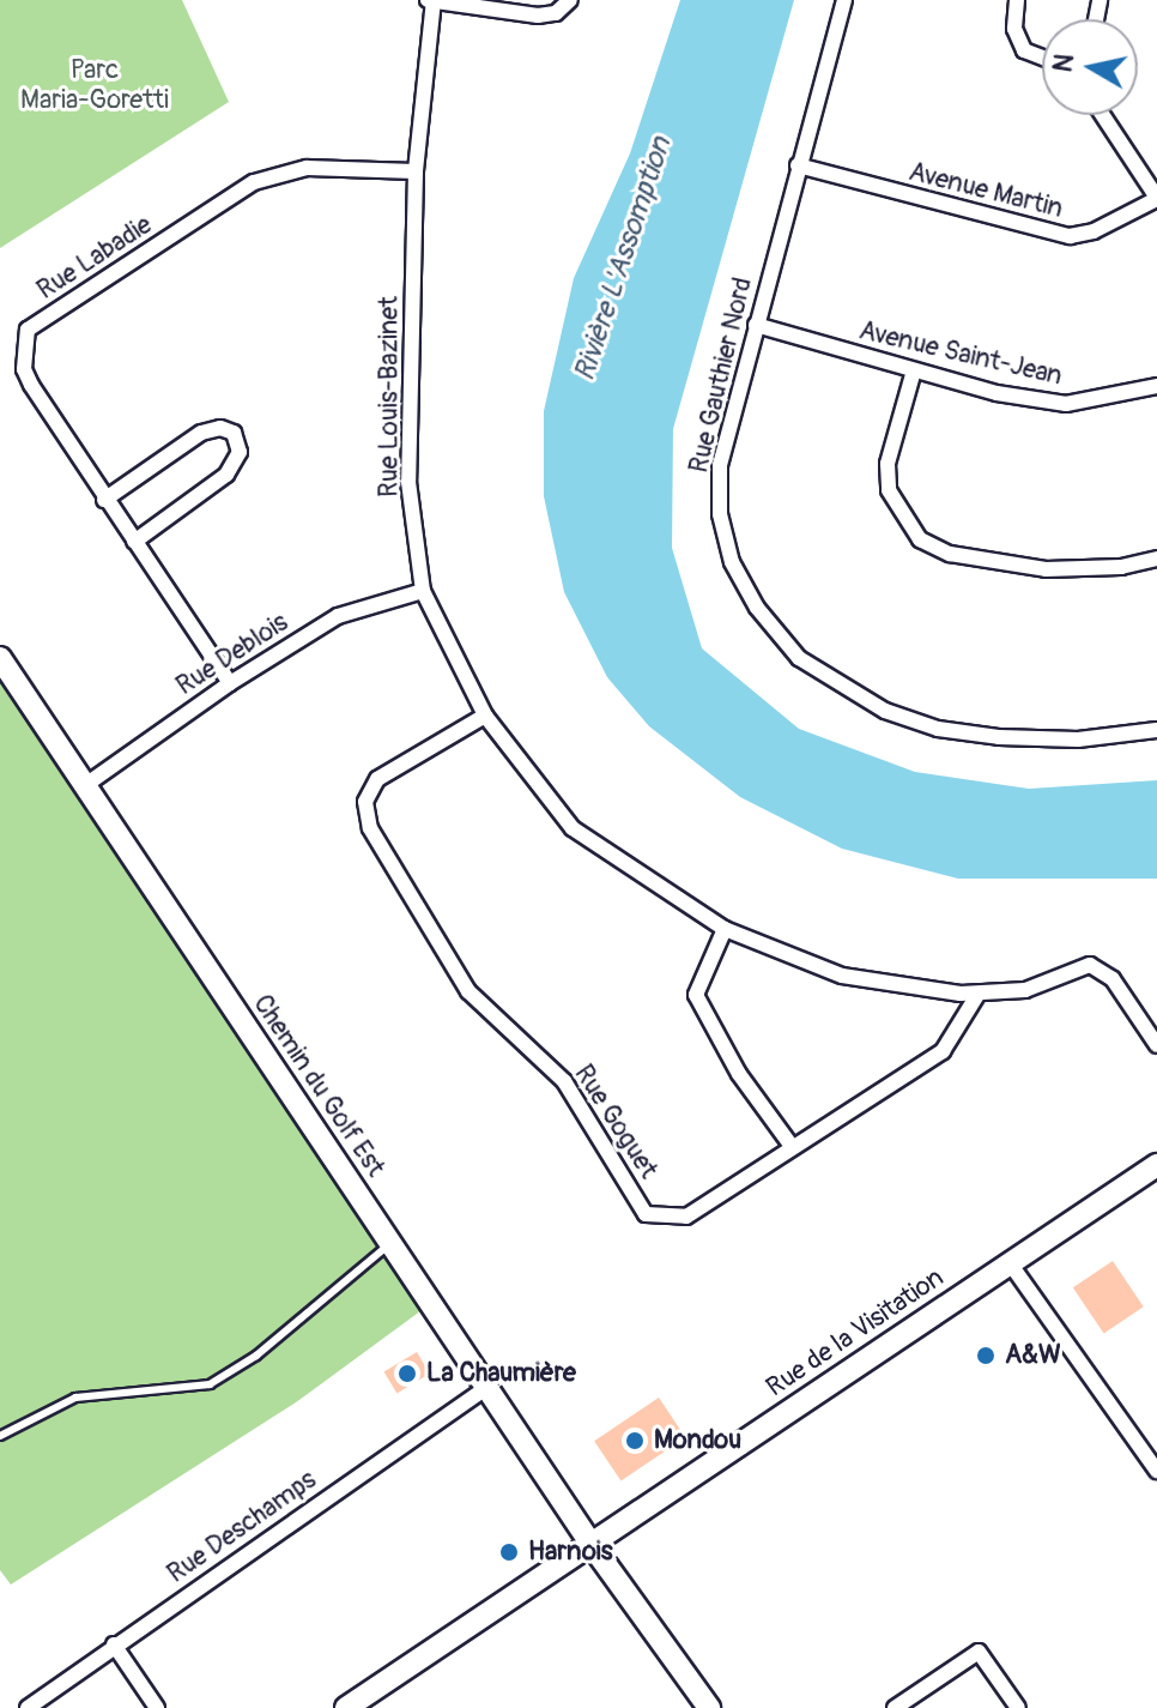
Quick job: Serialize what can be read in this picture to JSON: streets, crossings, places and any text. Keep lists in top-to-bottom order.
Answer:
{
  "streets": {
    "street": [
      "Avenue Martin",
      "Rue Labadie",
      "Avenue Saint-Jean",
      "Rue Gauthier Nord",
      "Rue Louis-Bazinet",
      "Rue Deblois",
      "Chemin du Golf Est",
      "Rue Goguet",
      "Rue de la Visitation",
      "Rue Deschamps"
    ]
  },
  "crossings": [
    ["Avenue Martin", "Rue Gauthier Nord"],
    ["Rue Labadie", "Rue Louis-Bazinet"],
    ["Rue Labadie", "Rue Deblois"],
    ["Avenue Saint-Jean", "Rue Gauthier Nord"],
    ["Rue Louis-Bazinet", "Rue Deblois"],
    ["Rue Louis-Bazinet", "Rue Goguet"],
    ["Rue Deblois", "Chemin du Golf Est"],
    ["Chemin du Golf Est", "Rue de la Visitation"],
    ["Chemin du Golf Est", "Rue Deschamps"]
  ],
  "water": ["Rivière L'Assomption"],
  "parks": ["Parc Maria-Goretti"],
  "places": [
    "A&W",
    "La Chaumière",
    "Mondou",
    "Harnois"
  ],
  "north": "left"
}
